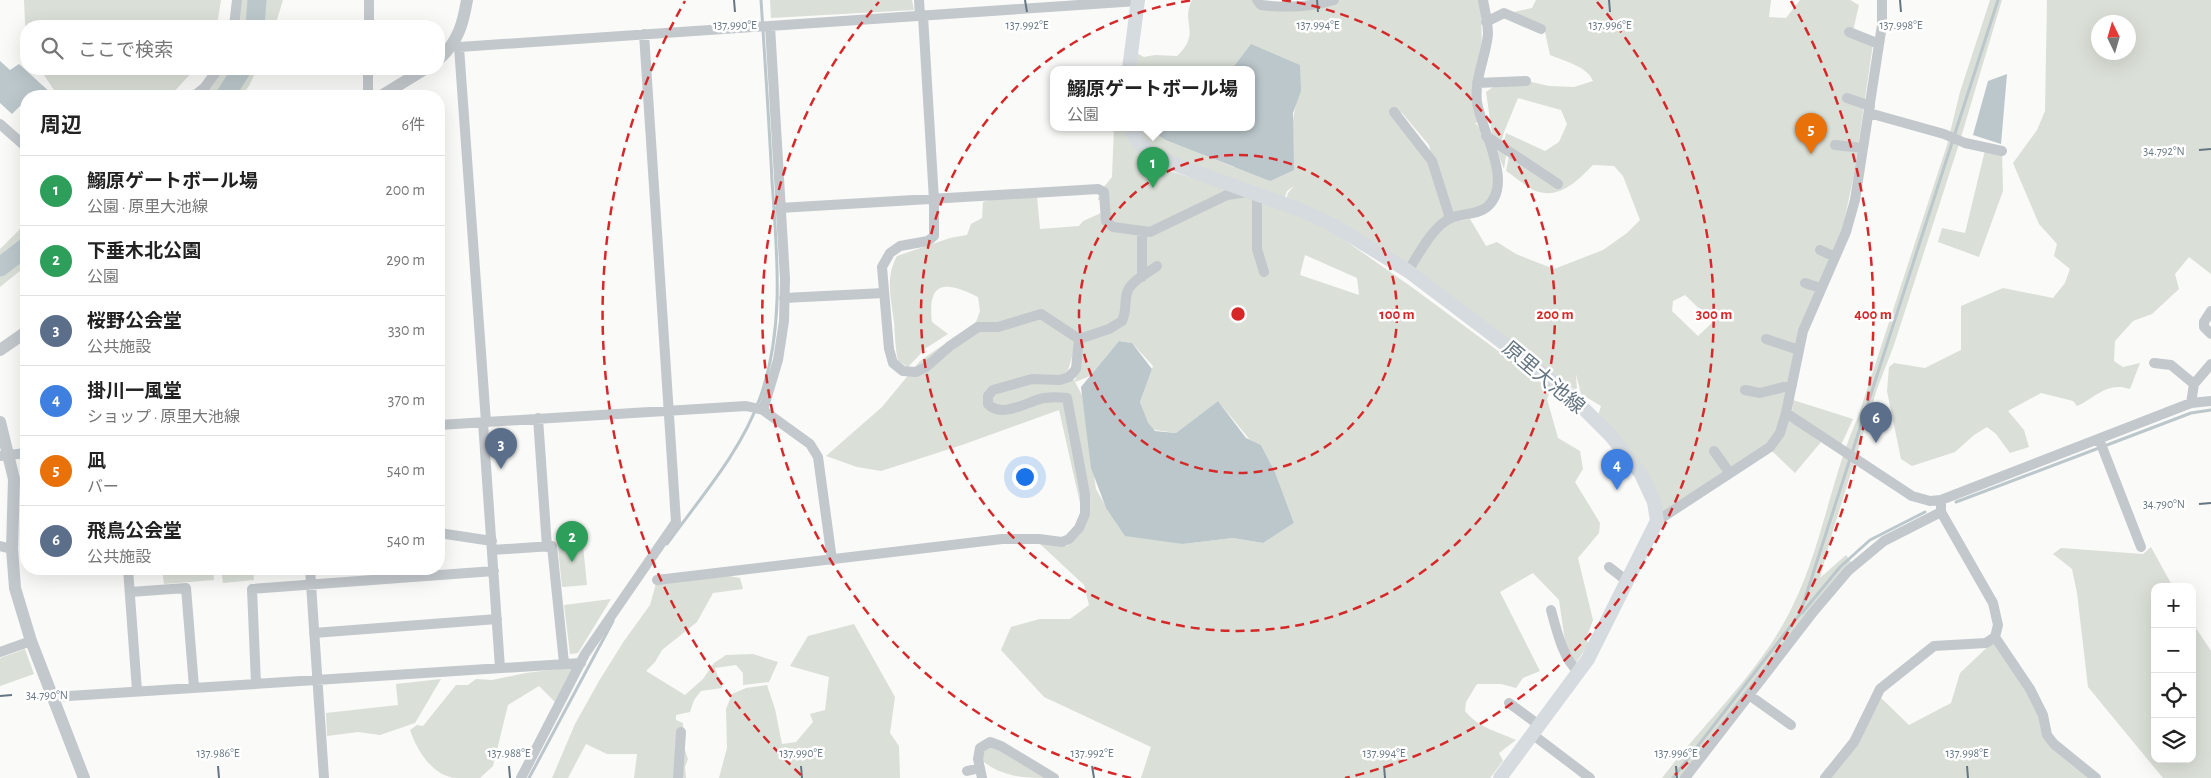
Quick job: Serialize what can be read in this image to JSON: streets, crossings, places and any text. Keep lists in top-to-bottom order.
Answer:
{
  "streets": {
    "main road": ["原里大池線"]
  },
  "north": "top",
  "page": {
    "search": "ここで検索",
    "popup": ["鰯原ゲートボール場", "公園"],
    "heading": ["周辺", "6件"],
    "pins": [
      "5",
      "1",
      "6",
      "3",
      "4",
      "2"
    ],
    "list": [
      {
        "mark": "1",
        "name": "鰯原ゲートボール場",
        "note": "公園 · 原里大池線",
        "value": "200 m"
      },
      {
        "mark": "2",
        "name": "下垂木北公園",
        "note": "公園",
        "value": "290 m"
      },
      {
        "mark": "3",
        "name": "桜野公会堂",
        "note": "公共施設",
        "value": "330 m"
      },
      {
        "mark": "4",
        "name": "掛川一風堂",
        "note": "ショップ · 原里大池線",
        "value": "370 m"
      },
      {
        "mark": "5",
        "name": "凪",
        "note": "バー",
        "value": "540 m"
      },
      {
        "mark": "6",
        "name": "飛鳥公会堂",
        "note": "公共施設",
        "value": "540 m"
      }
    ],
    "map_buttons": ["+", "−"]
  },
  "coordinates": [
    "137.990°E",
    "137.992°E",
    "137.994°E",
    "137.996°E",
    "137.998°E",
    "34.792°N",
    "34.790°N",
    "137.986°E",
    "137.988°E"
  ],
  "rings": [
    "100 m",
    "200 m",
    "300 m",
    "400 m"
  ]
}
